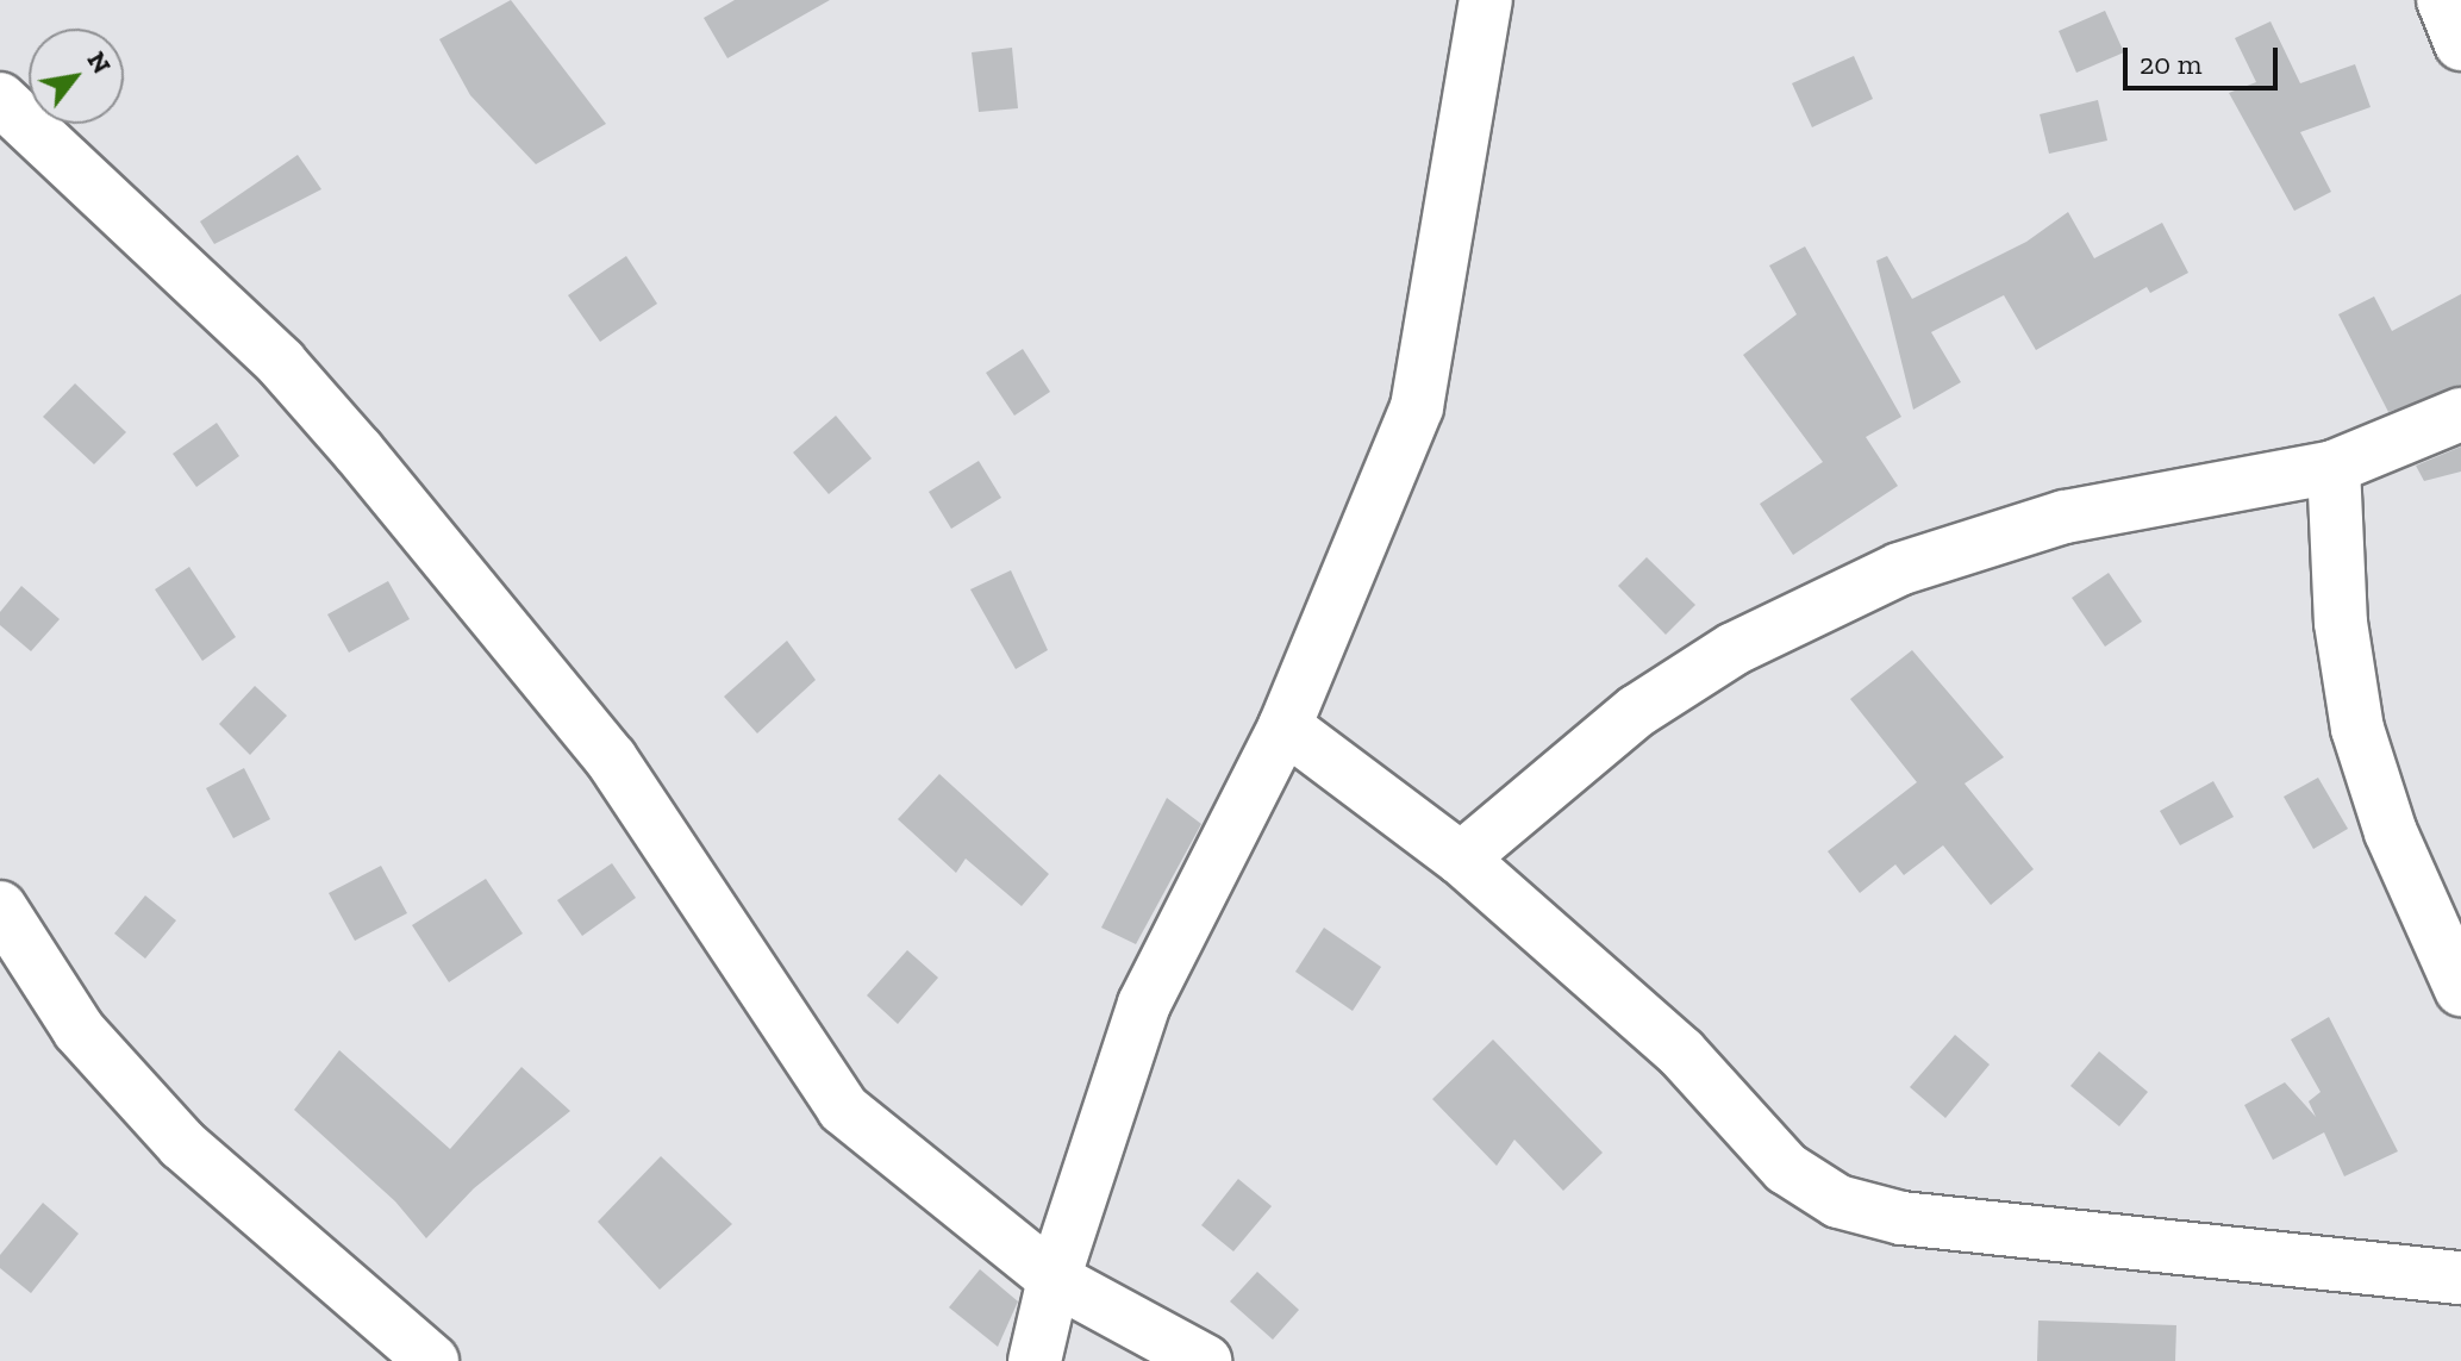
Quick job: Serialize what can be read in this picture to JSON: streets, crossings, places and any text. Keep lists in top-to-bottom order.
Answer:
{
  "scale_bar": "20 m",
  "north": "top right"
}
